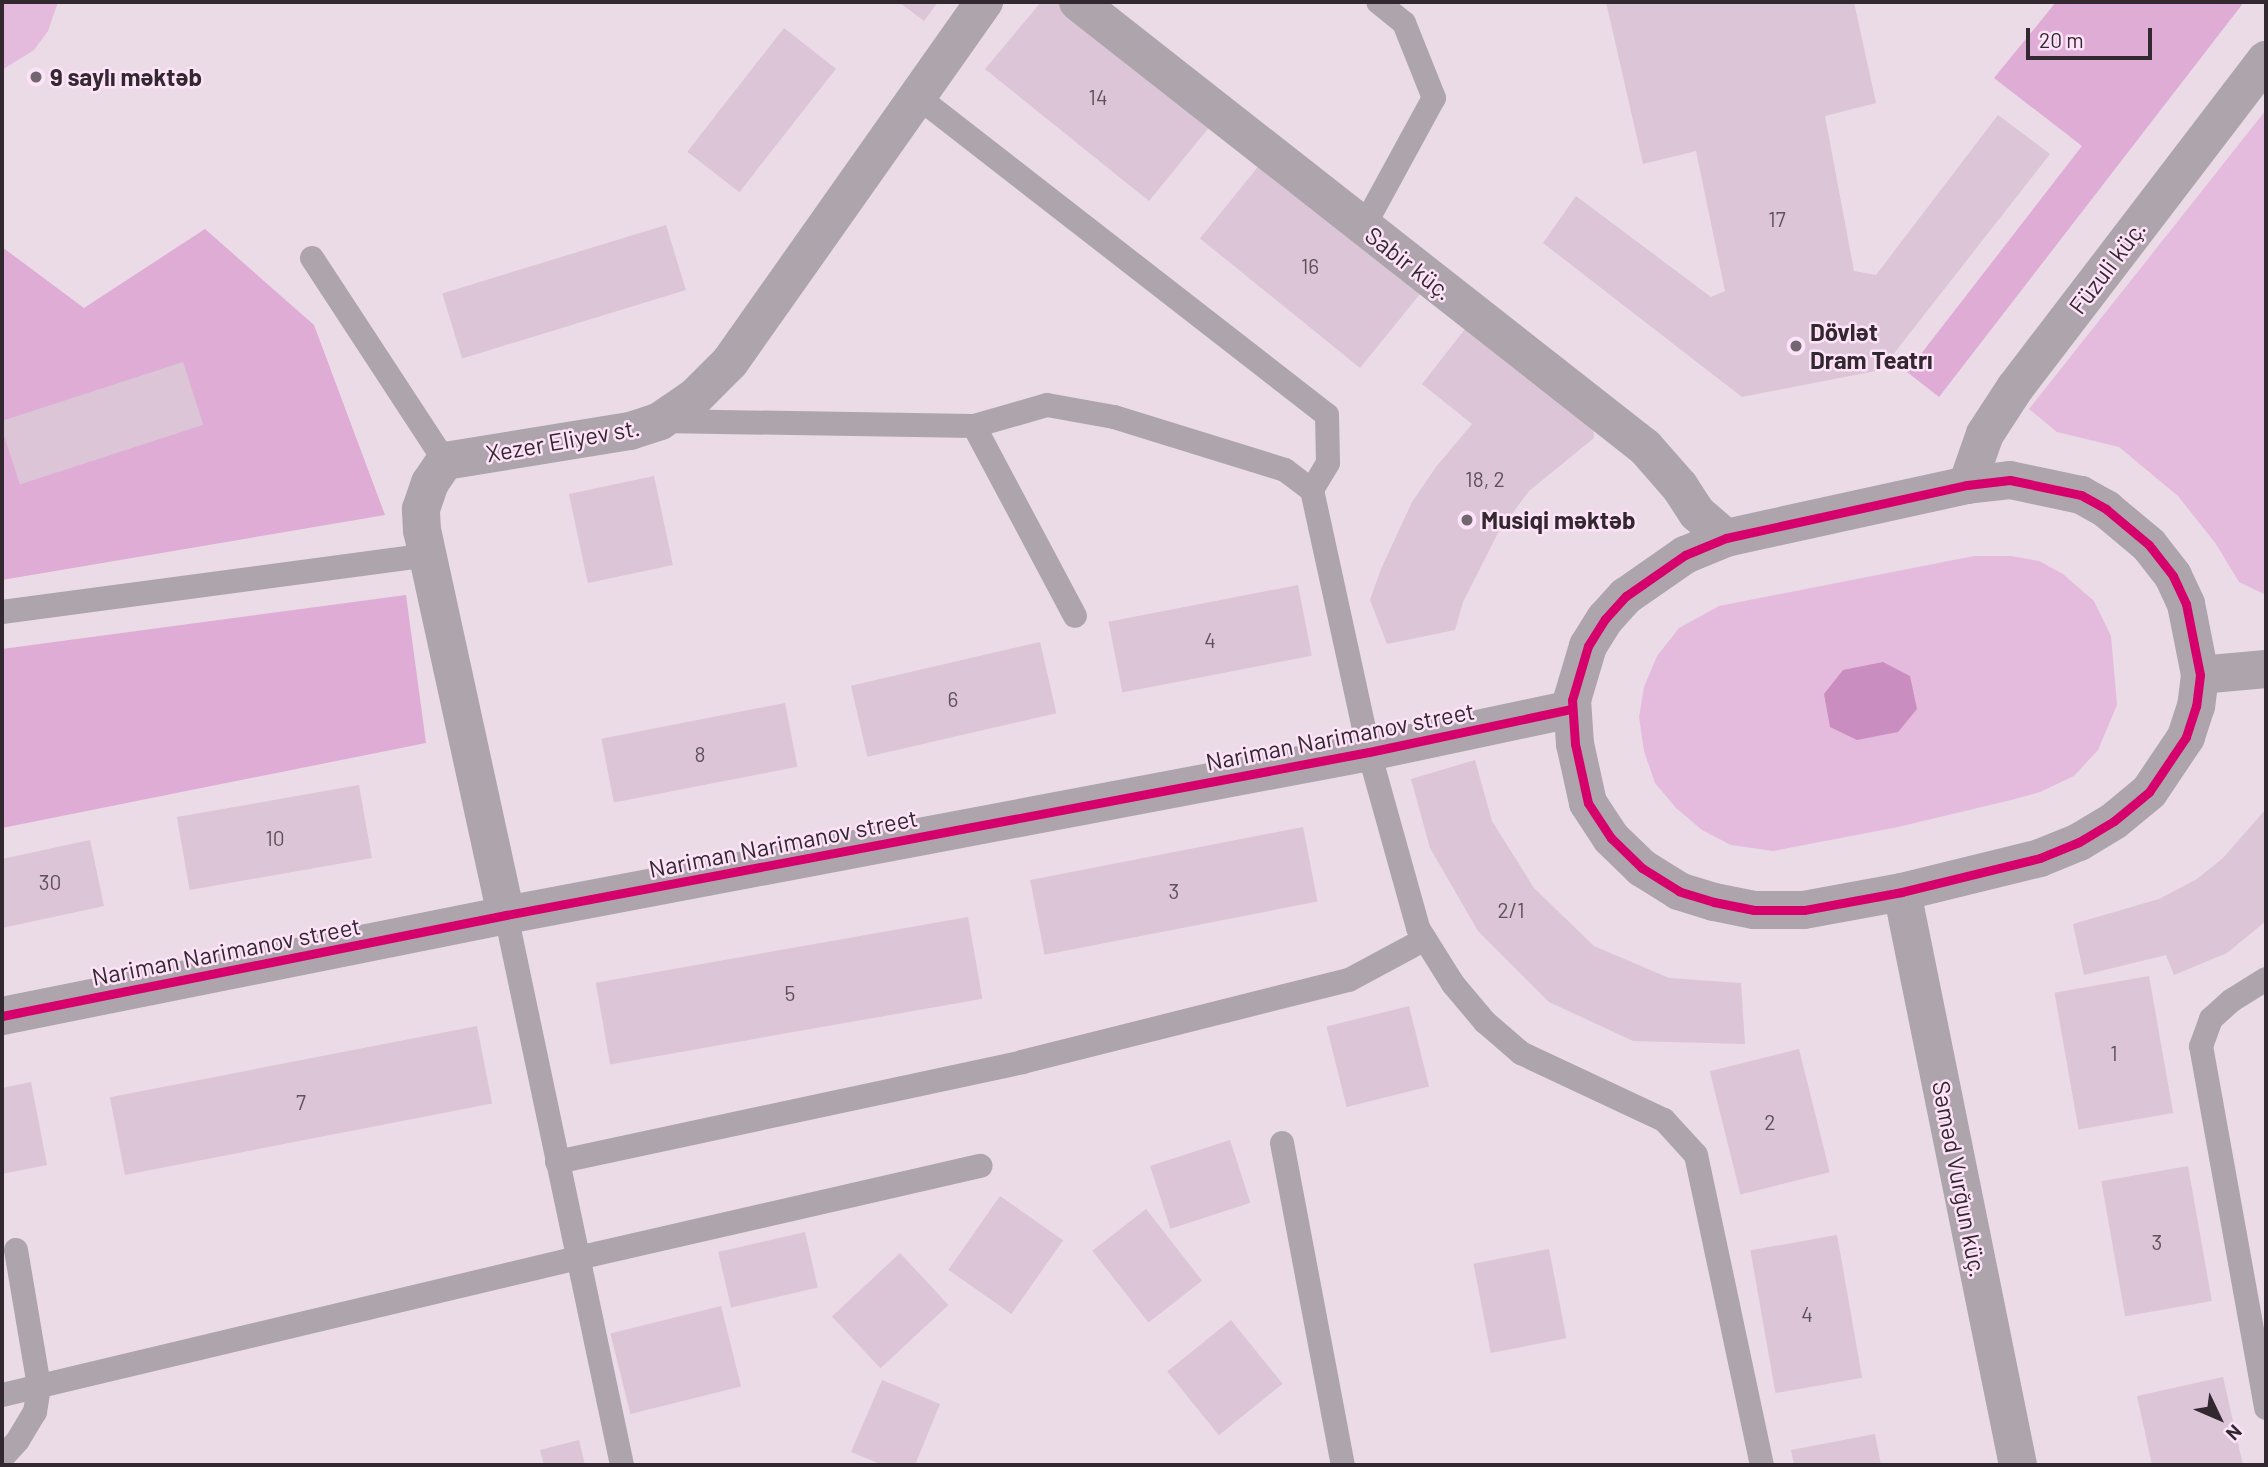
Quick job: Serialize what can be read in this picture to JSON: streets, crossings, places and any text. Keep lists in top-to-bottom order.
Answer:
{
  "streets": {
    "street": [
      "Sabir küç.",
      "Füzuli küç.",
      "Xezer Eliyev st.",
      "Nariman Narimanov street",
      "Səməd Vurğun küç."
    ]
  },
  "places": ["9 saylı məktəb", "Dövlət Dram Teatrı", "Musiqi məktəb"],
  "house_numbers": [
    "14",
    "17",
    "16",
    "18, 2",
    "4",
    "6",
    "8",
    "10",
    "30",
    "3",
    "2/1",
    "5",
    "1",
    "7",
    "2",
    "3",
    "4"
  ],
  "scale_bar": "20 m",
  "north": "bottom right"
}
